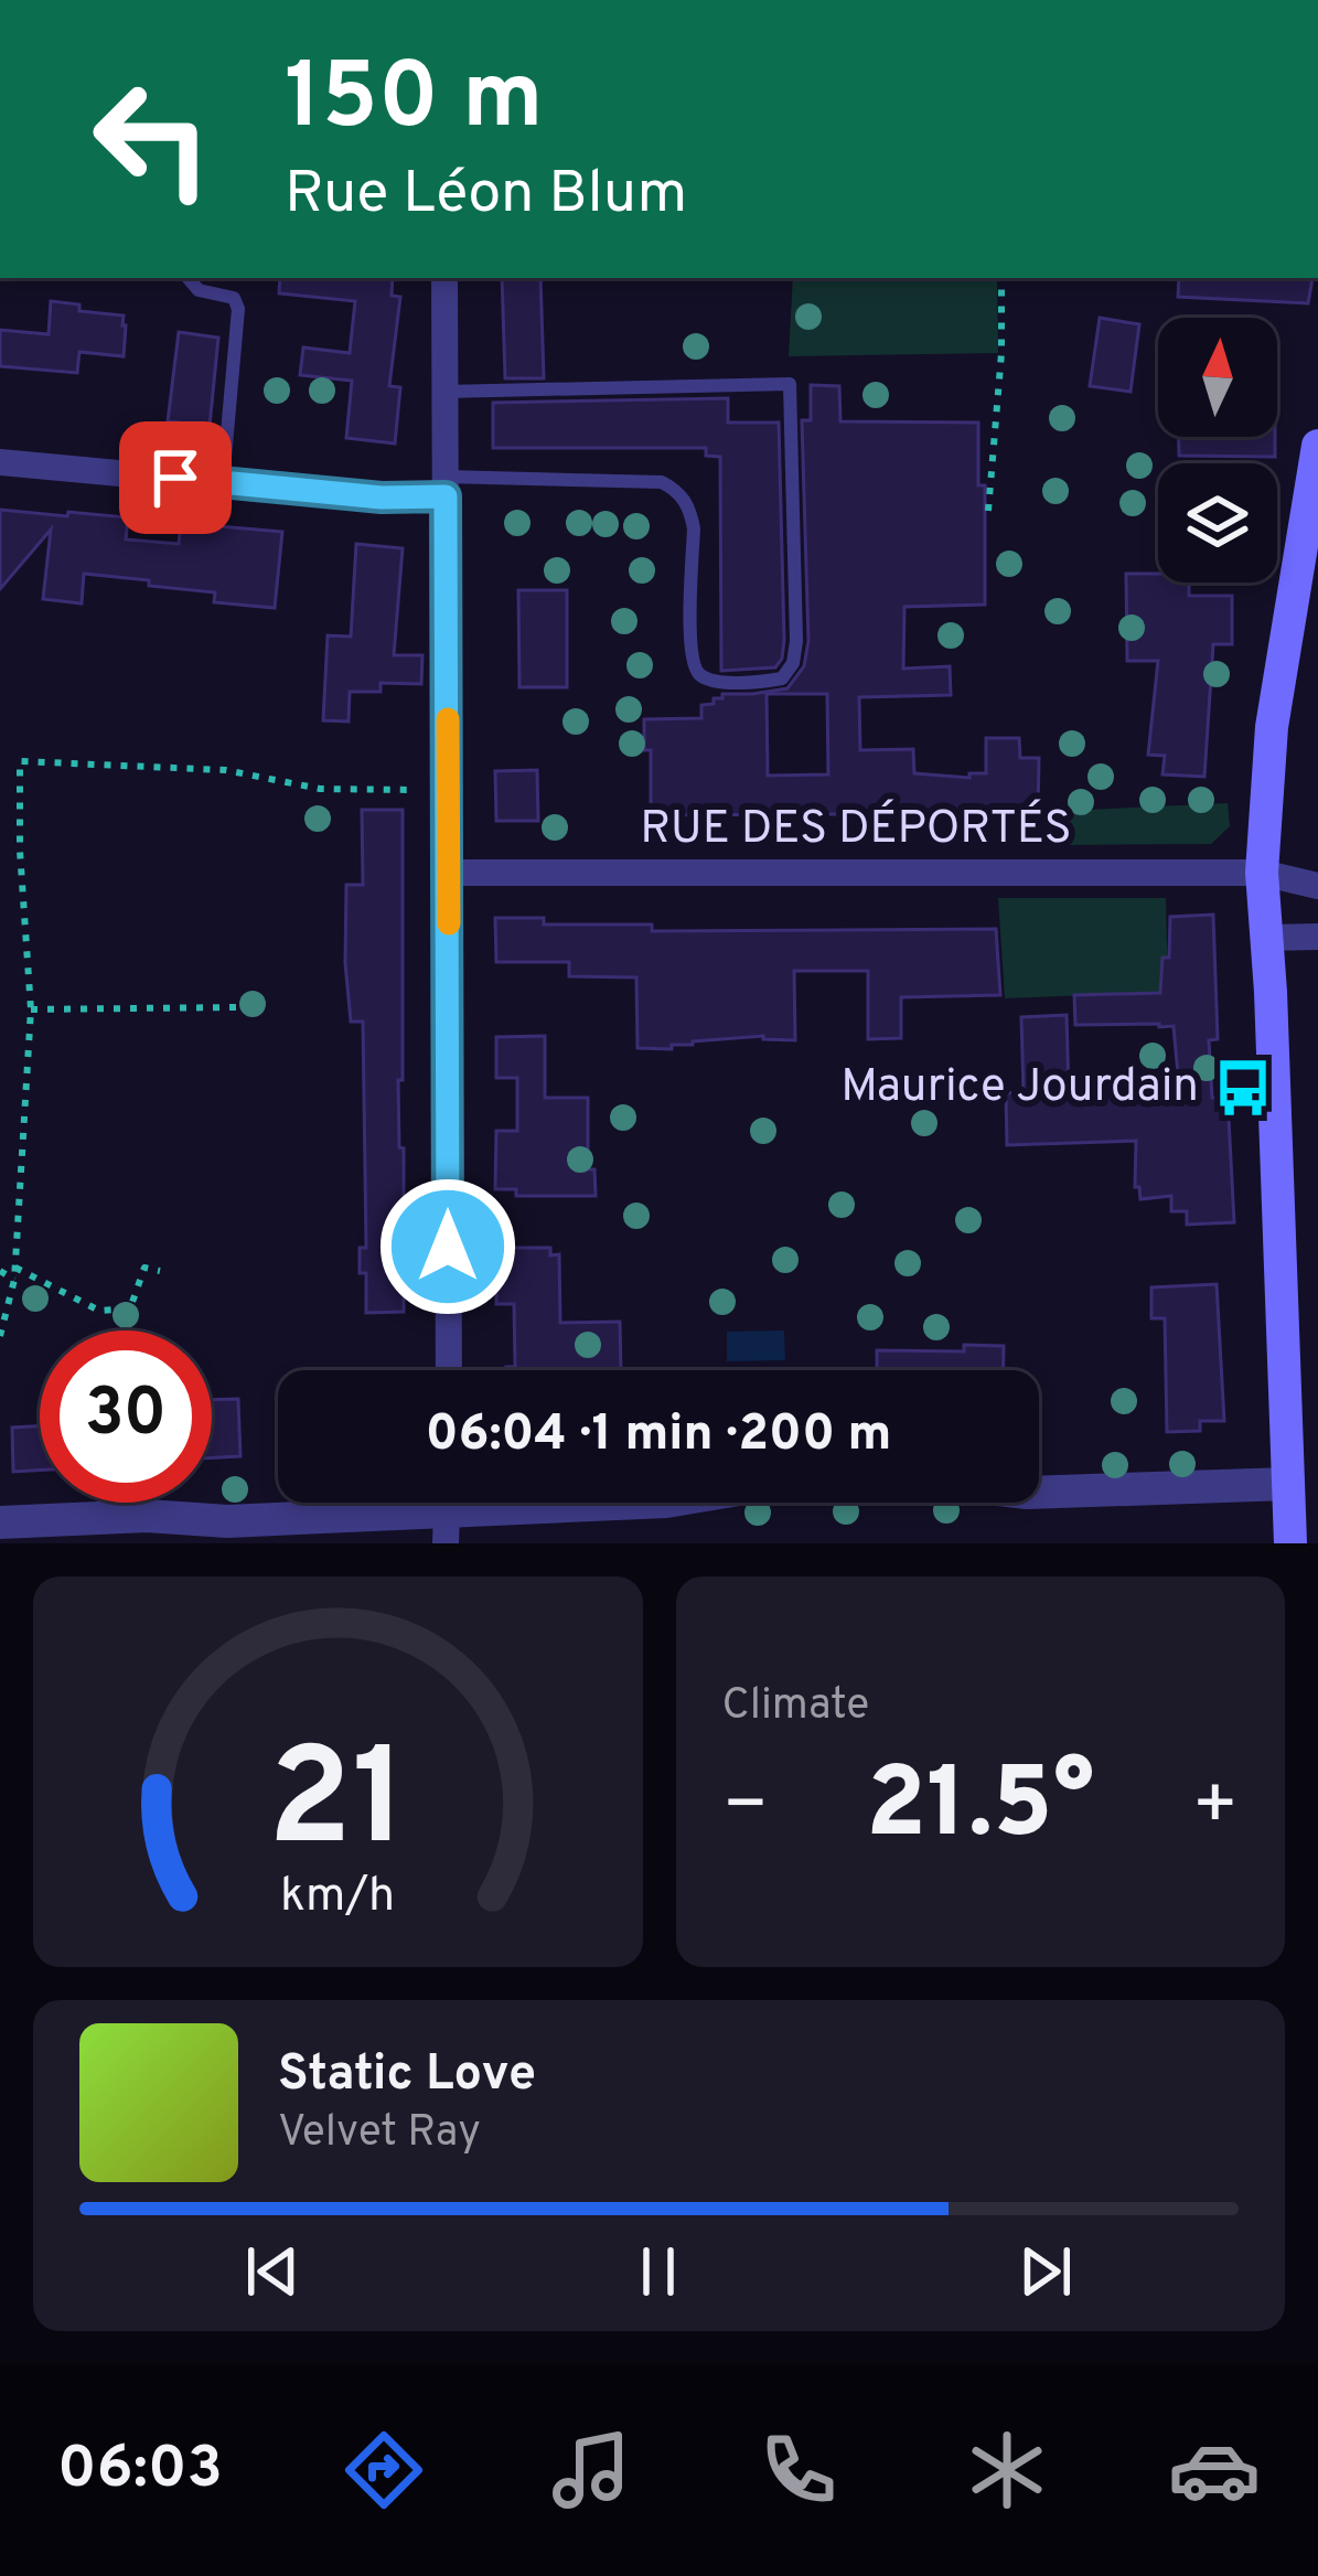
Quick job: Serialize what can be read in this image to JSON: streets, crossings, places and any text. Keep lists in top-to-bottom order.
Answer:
{
  "streets": {
    "street": ["RUE DES DÉPORTÉS"]
  },
  "places": {
    "bus stop": ["Maurice Jourdain"]
  },
  "north": "top",
  "page": {
    "turn": ["150 m", "Rue Léon Blum"],
    "limit": "30",
    "trip": "06:04 · 1 min · 200 m",
    "tile": "Climate",
    "heat": ["−", "21.5°", "+"],
    "song": ["Static Love", "Velvet Ray"],
    "tabs": "06:03",
    "gauge": ["21", "km/h"]
  }
}
